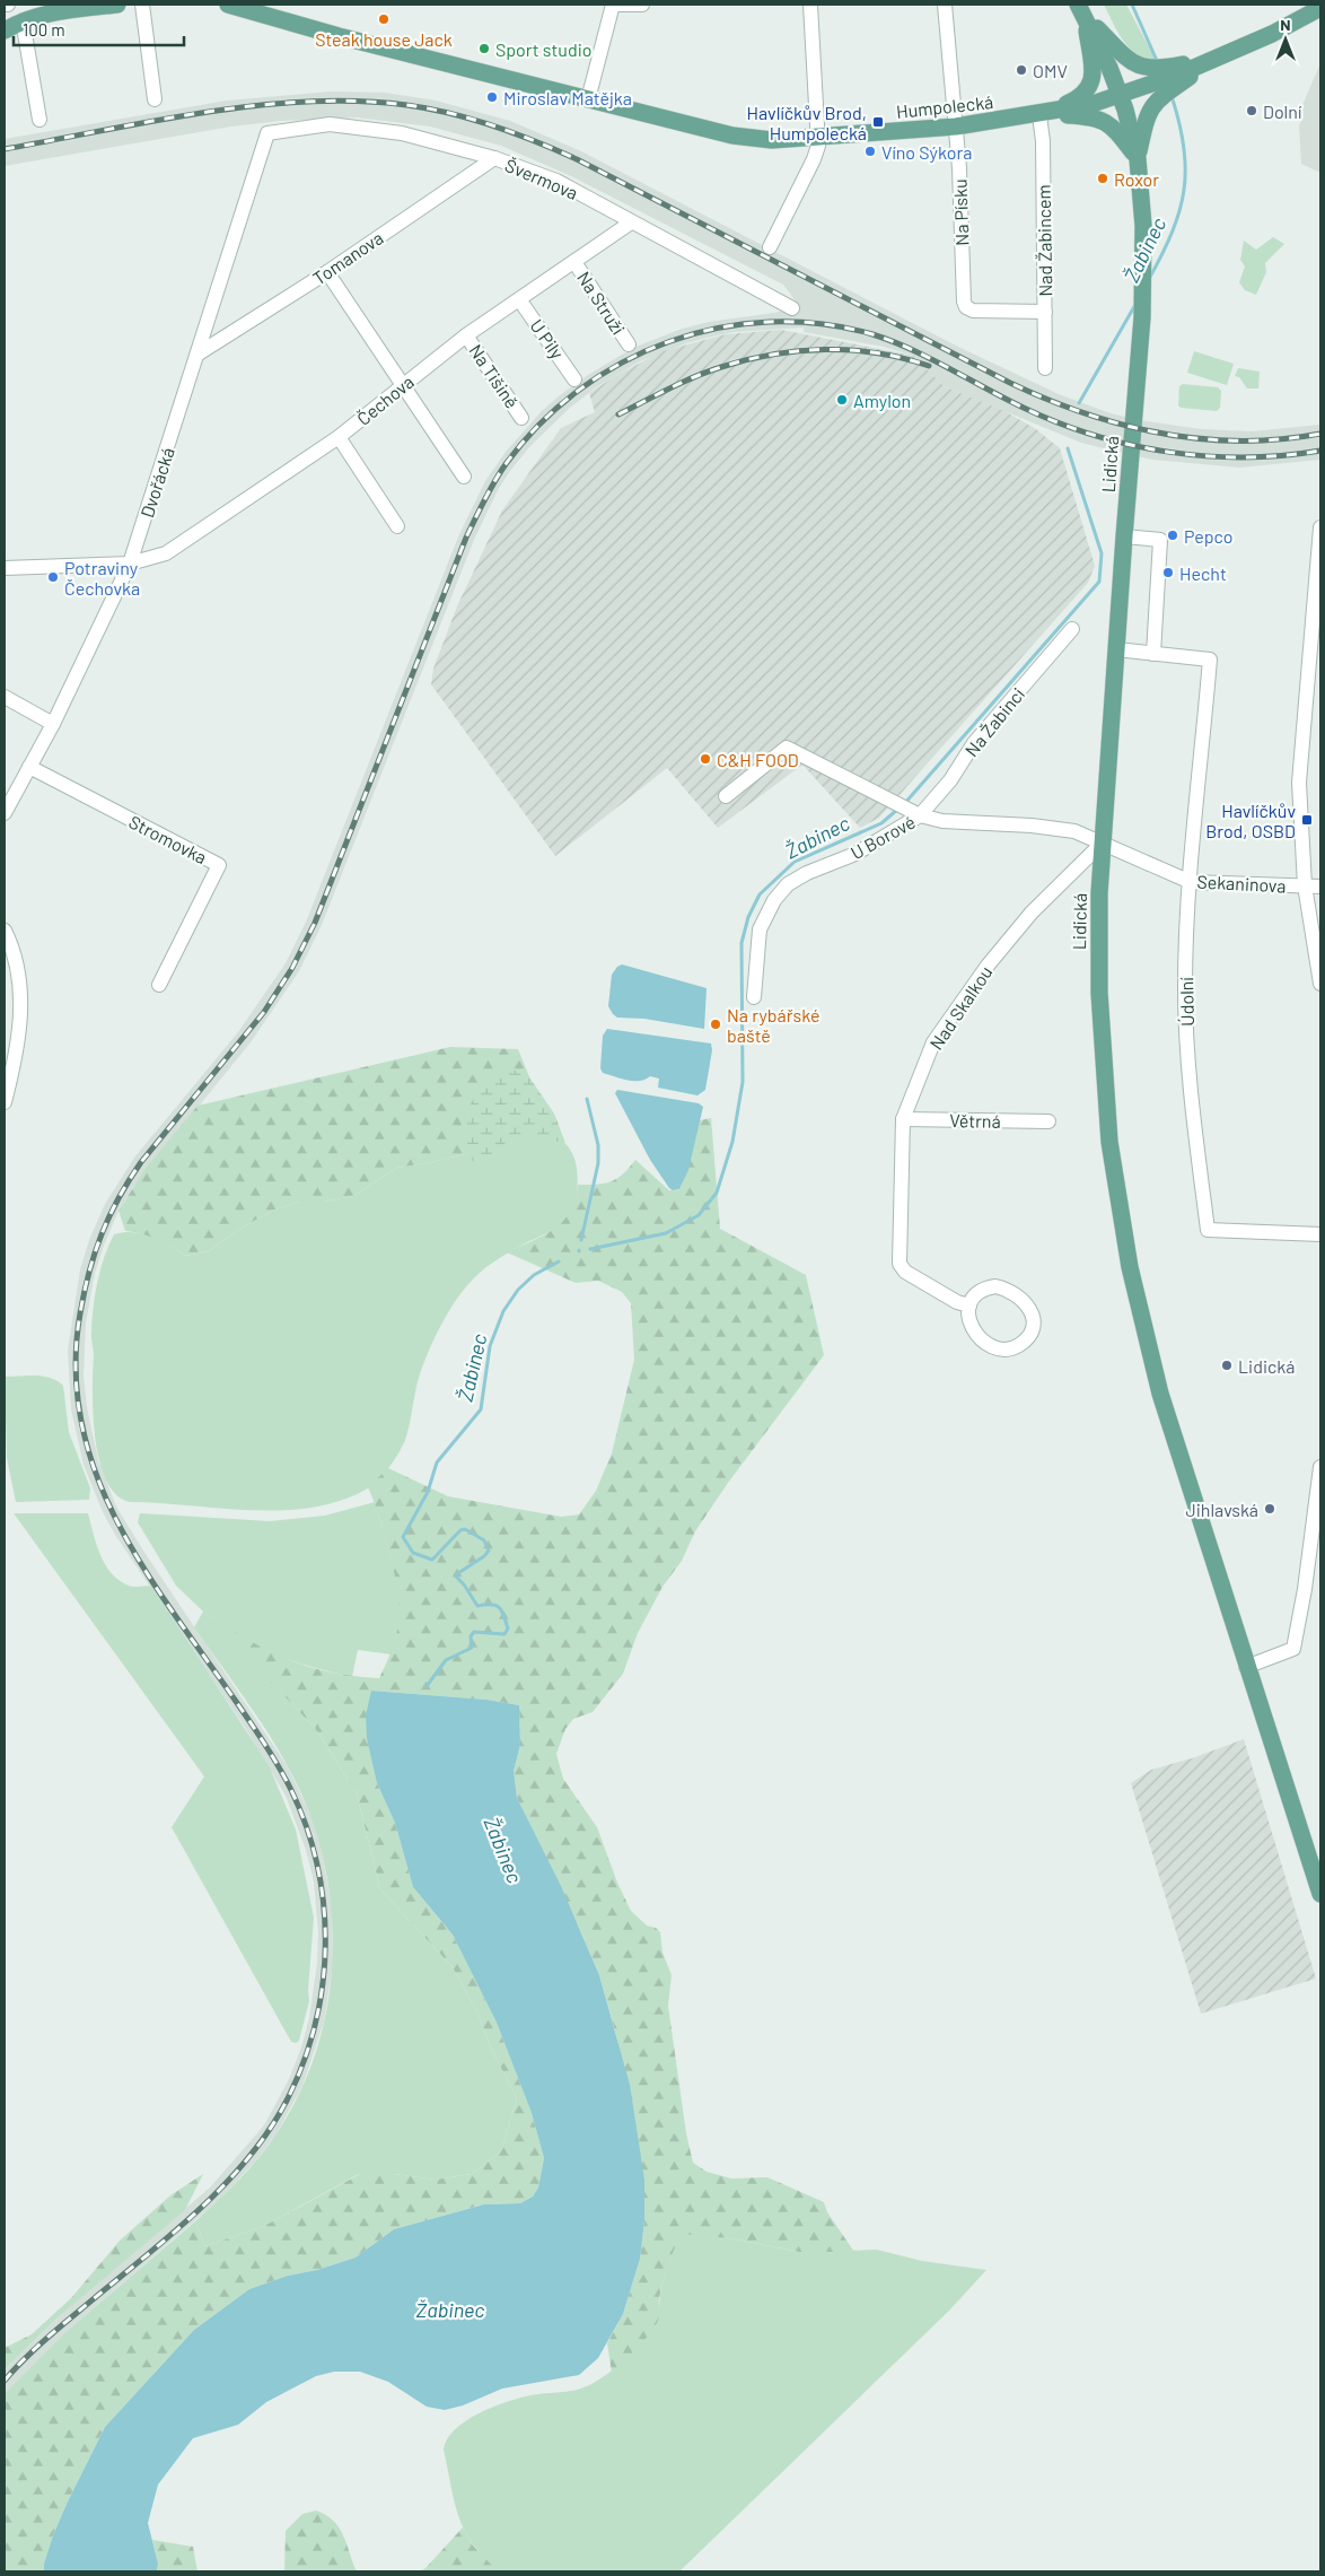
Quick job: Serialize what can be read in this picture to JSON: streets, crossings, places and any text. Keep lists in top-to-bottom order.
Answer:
{
  "streets": {
    "main road": ["Humpolecká", "Lidická"],
    "street": [
      "Švermova",
      "Na Písku",
      "Nad Žabincem",
      "Tomanova",
      "Na Struži",
      "U Pily",
      "Na Tišině",
      "Čechova",
      "Dvořácká",
      "Na Žabinci",
      "U Borové",
      "Stromovka",
      "Sekaninova",
      "Údolní",
      "Nad Skalkou",
      "Větrná"
    ]
  },
  "crossings": [
    ["Humpolecká", "Na Písku"],
    ["Humpolecká", "Nad Žabincem"],
    ["Humpolecká", "Lidická"],
    ["Švermova", "Tomanova"],
    ["Švermova", "Čechova"],
    ["Švermova", "Dvořácká"],
    ["Na Písku", "Nad Žabincem"],
    ["Tomanova", "Dvořácká"],
    ["Na Struži", "Čechova"],
    ["U Pily", "Čechova"],
    ["Na Tišině", "Čechova"],
    ["Čechova", "Dvořácká"],
    ["Lidická", "U Borové"],
    ["Lidická", "Sekaninova"],
    ["Lidická", "Nad Skalkou"],
    ["Dvořácká", "Stromovka"],
    ["Na Žabinci", "U Borové"],
    ["U Borové", "Sekaninova"],
    ["U Borové", "Nad Skalkou"],
    ["Sekaninova", "Údolní"],
    ["Sekaninova", "Nad Skalkou"],
    ["Nad Skalkou", "Větrná"]
  ],
  "water": ["Žabinec"],
  "places": {
    "other": [
      "Steak house Jack",
      "Sport studio",
      "OMV",
      "Miroslav Matějka",
      "Dolní",
      "Víno Sýkora",
      "Roxor",
      "Amylon",
      "Pepco",
      "Hecht",
      "Potraviny Čechovka",
      "C&H FOOD",
      "Na rybářské baště",
      "Lidická",
      "Jihlavská"
    ],
    "transit": ["Havlíčkův Brod, Humpolecká", "Havlíčkův Brod, OSBD"]
  },
  "scale_bar": "100 m",
  "north": "top"
}
